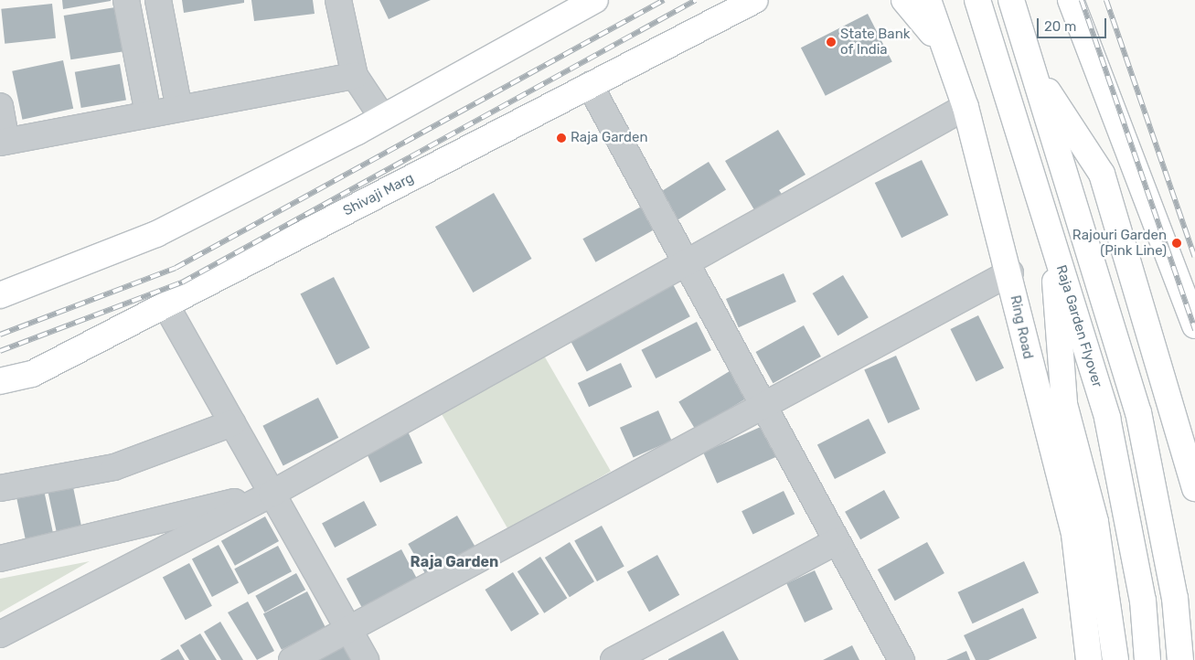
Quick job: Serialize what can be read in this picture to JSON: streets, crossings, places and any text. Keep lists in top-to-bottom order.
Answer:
{
  "streets": {
    "main road": ["Shivaji Marg", "Raja Garden Flyover", "Ring Road"]
  },
  "districts": ["Raja Garden"],
  "places": ["State Bank of India", "Raja Garden", "Rajouri Garden (Pink Line)"],
  "scale_bar": "20 m"
}
